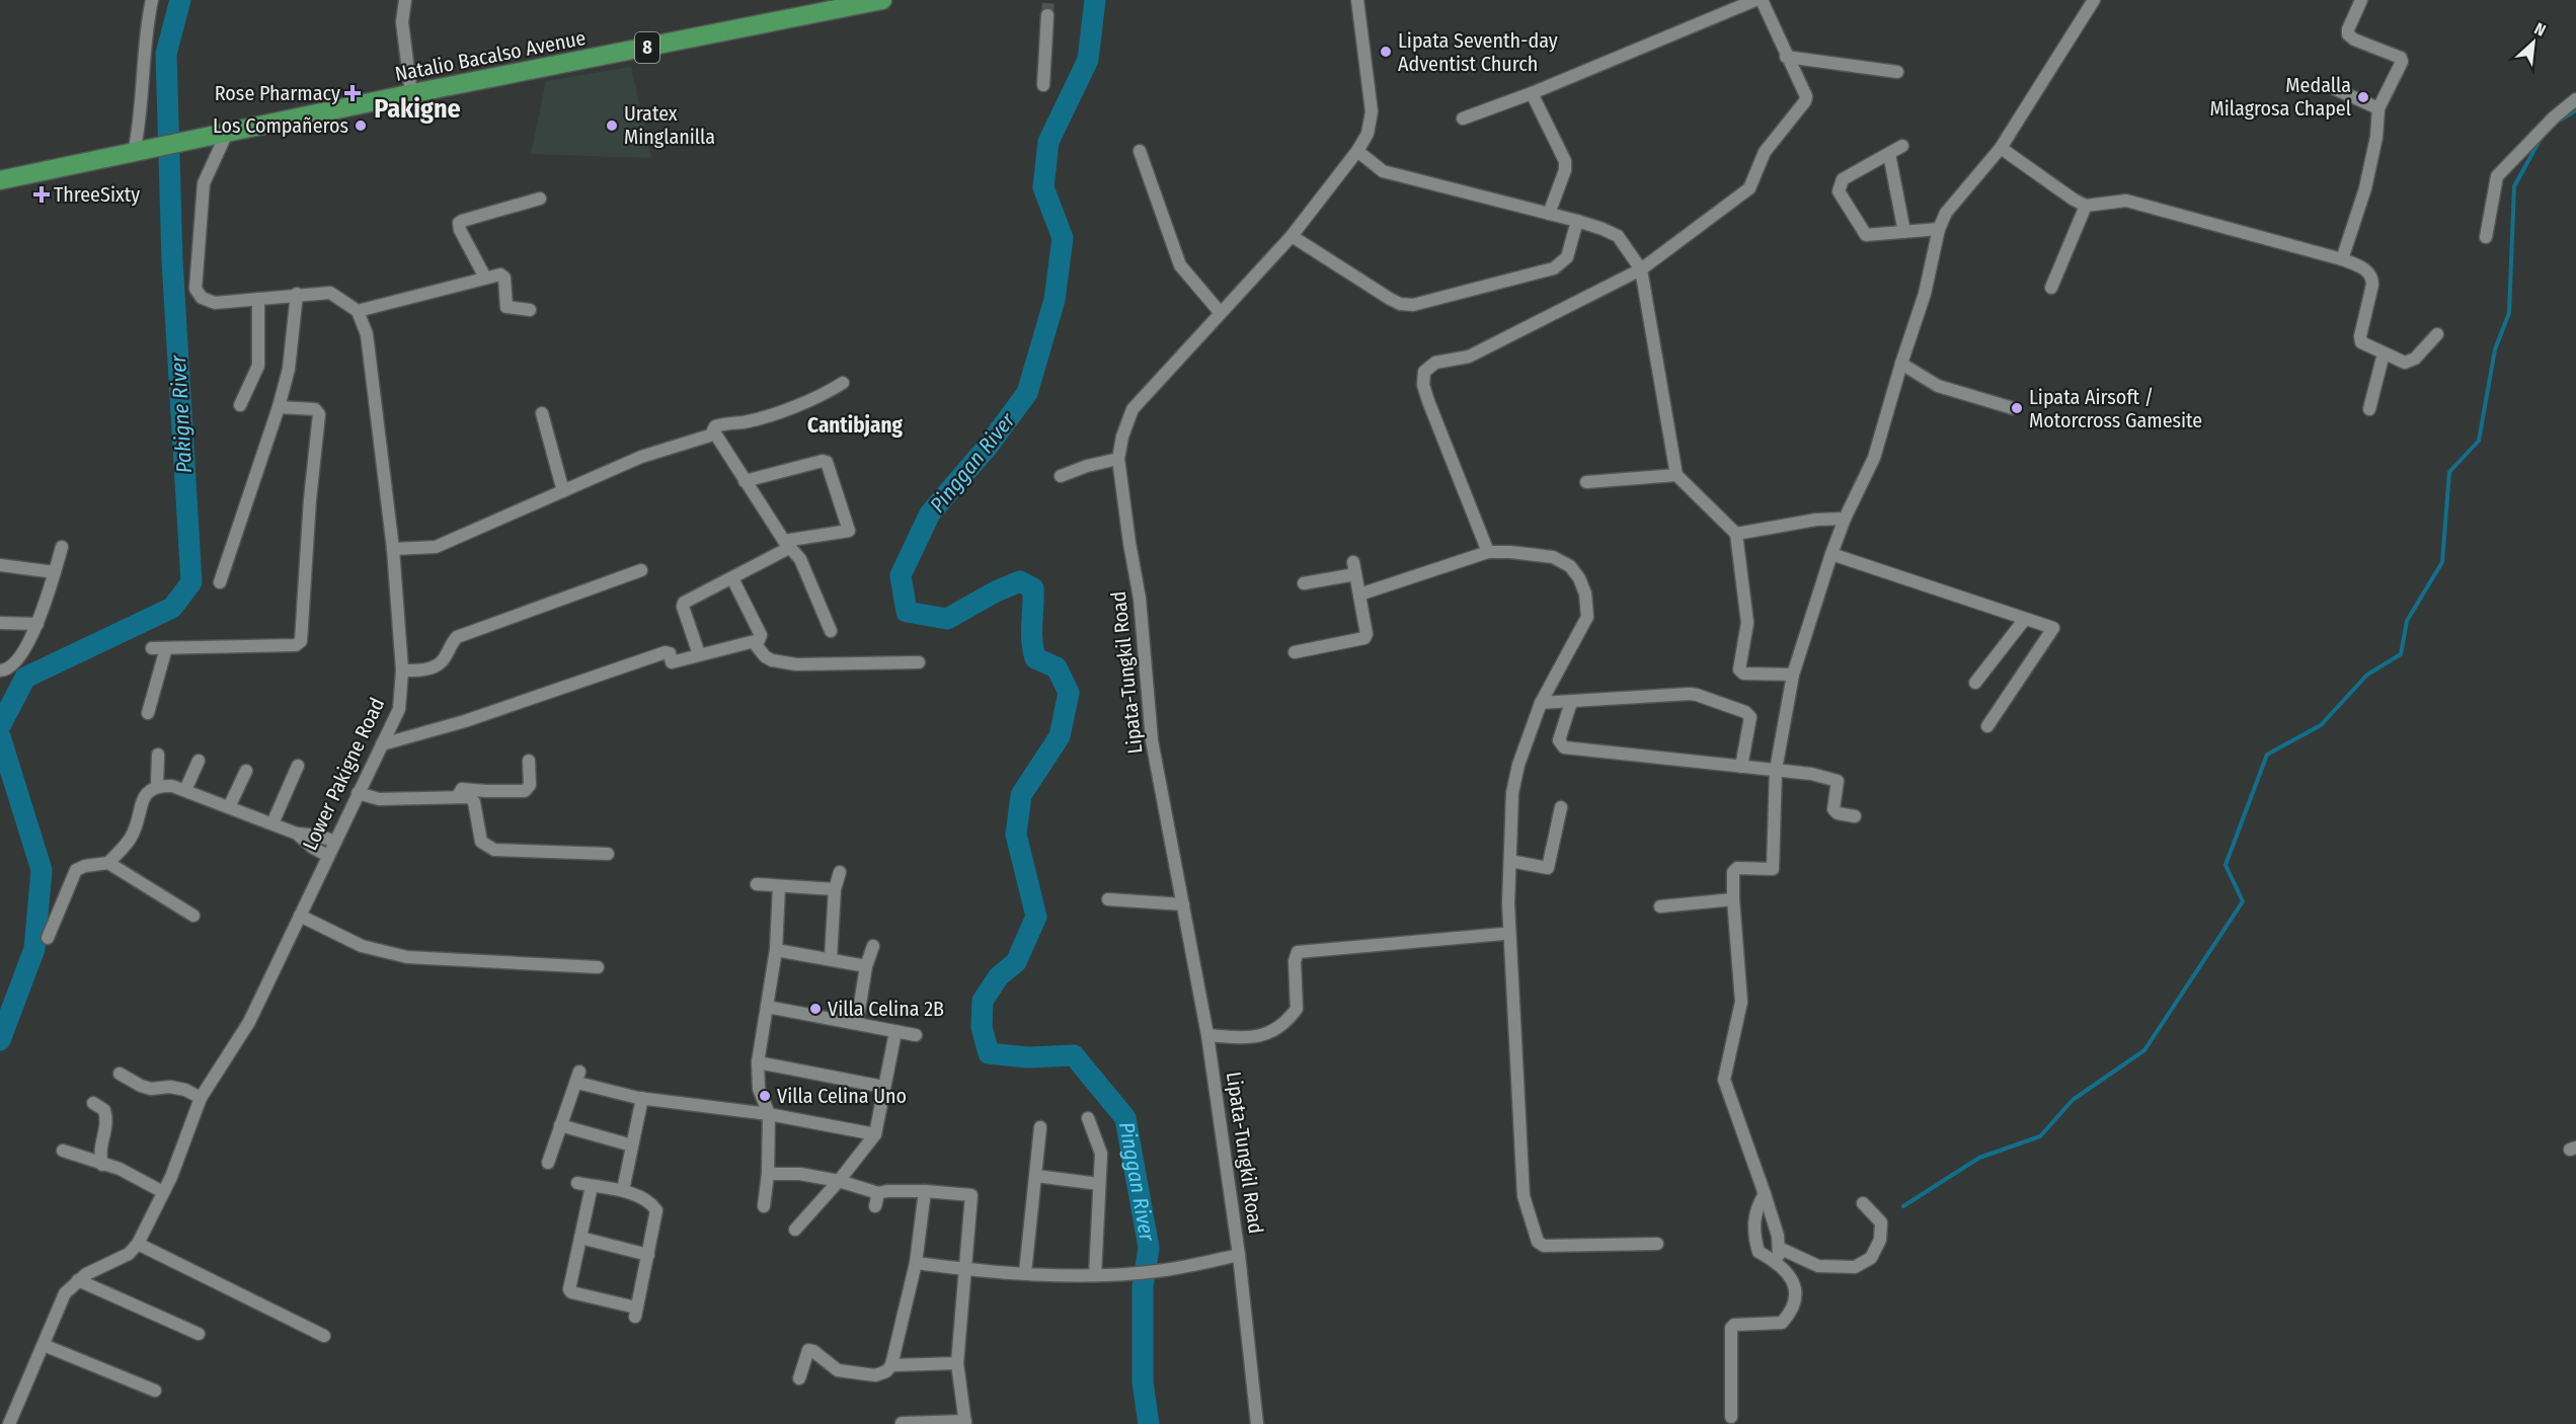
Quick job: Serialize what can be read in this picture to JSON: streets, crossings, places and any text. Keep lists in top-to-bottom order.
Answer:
{
  "streets": {
    "highway": ["8", "Natalio Bacalso Avenue"],
    "street": ["Lipata-Tungkil Road", "Lower Pakigne Road"]
  },
  "districts": ["Pakigne", "Cantibjang"],
  "water": ["Pakigne River", "Pinggan River"],
  "places": {
    "other": [
      "Lipata Seventh-day Adventist Church",
      "Medalla Milagrosa Chapel",
      "Los Compañeros",
      "Uratex Minglanilla",
      "Lipata Airsoft / Motorcross Gamesite",
      "Villa Celina 2B",
      "Villa Celina Uno"
    ],
    "health": ["Rose Pharmacy", "ThreeSixty"]
  },
  "north": "top right"
}
